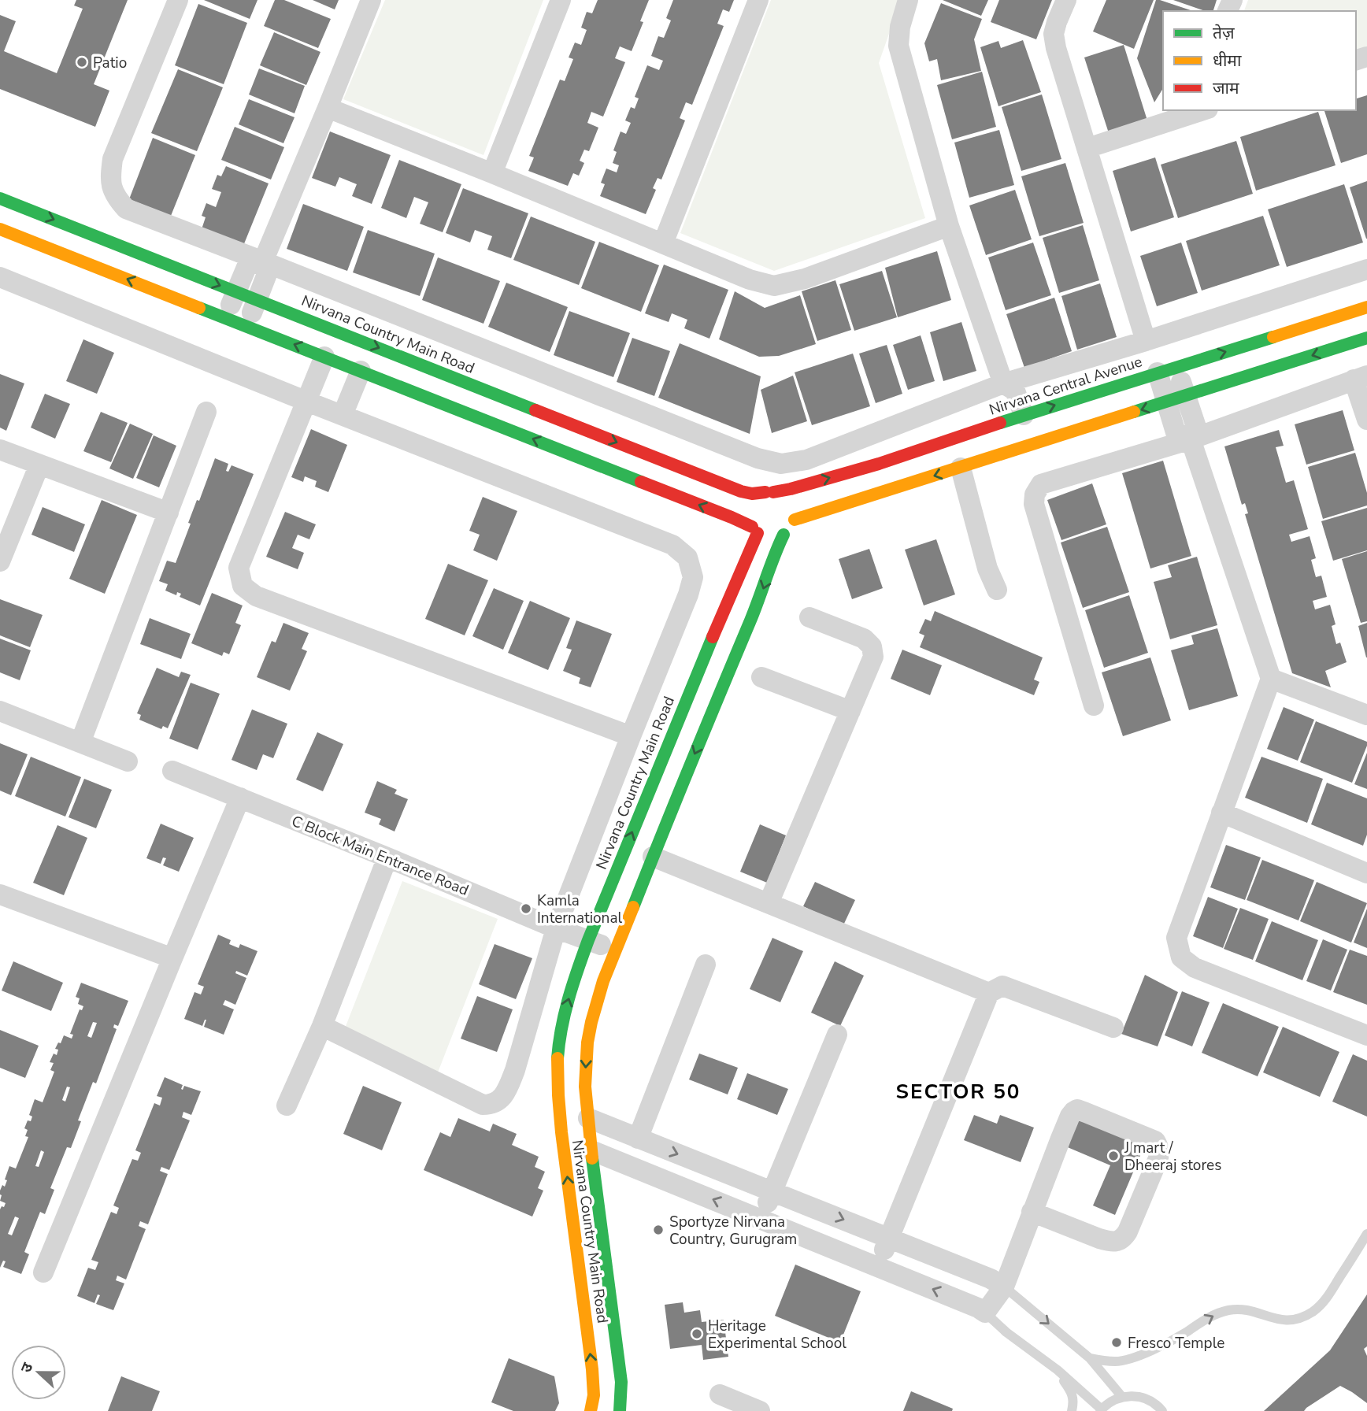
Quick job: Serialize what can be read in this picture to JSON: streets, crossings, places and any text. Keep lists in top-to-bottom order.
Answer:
{
  "streets": {
    "street": ["Nirvana Country Main Road", "Nirvana Central Avenue", "C Block Main Entrance Road"]
  },
  "crossings": [
    ["Nirvana Country Main Road", "Nirvana Central Avenue"],
    ["Nirvana Country Main Road", "C Block Main Entrance Road"]
  ],
  "districts": ["SECTOR 50"],
  "places": [
    "Patio",
    "Kamla International",
    "J mart / Dheeraj stores",
    "Sportyze Nirvana Country, Gurugram",
    "Heritage Experimental School",
    "Fresco Temple"
  ],
  "legend": ["तेज़", "धीमा", "जाम"],
  "north": "left"
}
